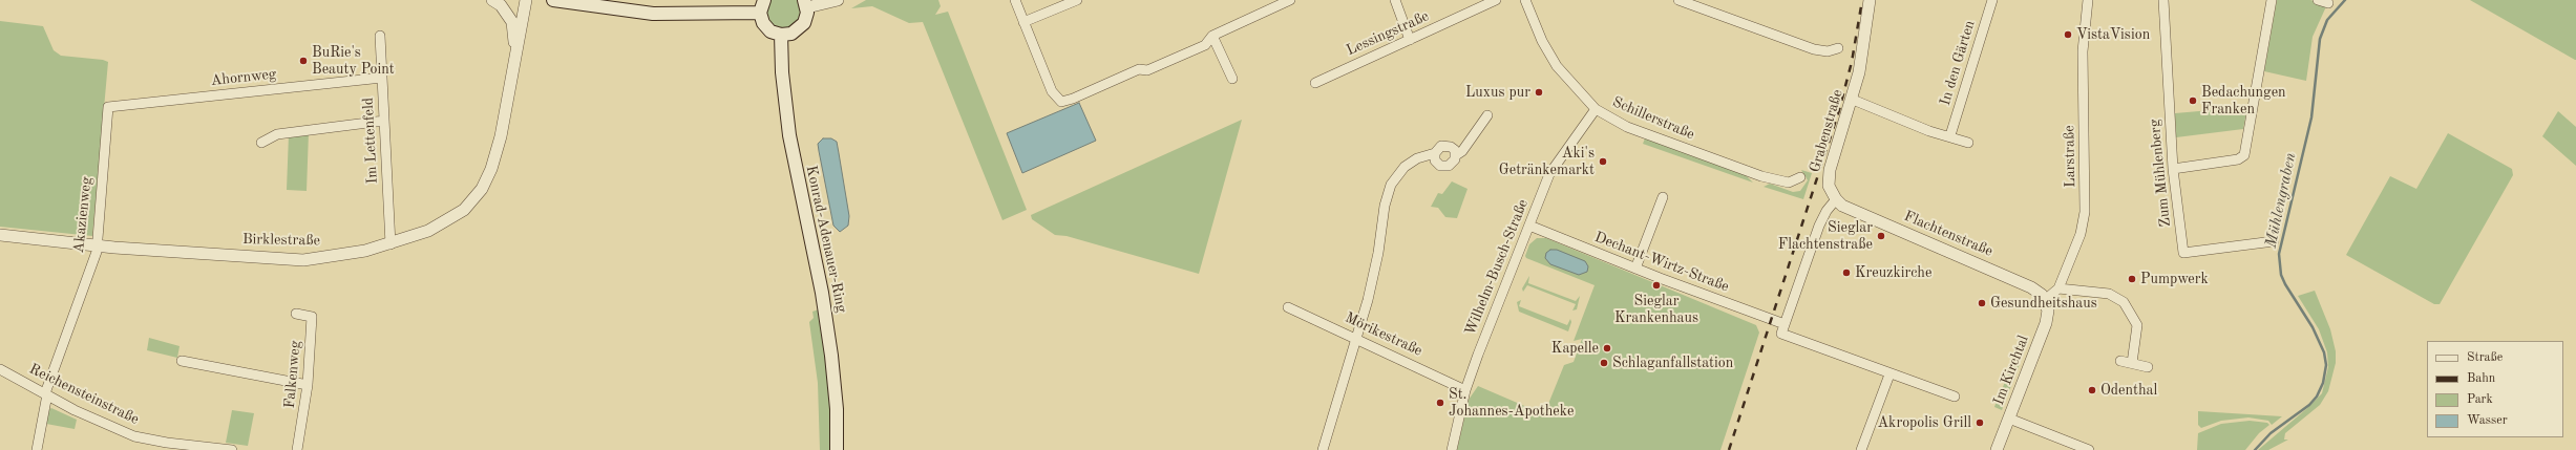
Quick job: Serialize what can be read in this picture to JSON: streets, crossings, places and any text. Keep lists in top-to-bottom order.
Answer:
{
  "streets": {
    "main road": ["Konrad-Adenauer-Ring"],
    "street": [
      "Lessingstraße",
      "In den Gärten",
      "Ahornweg",
      "Schillerstraße",
      "Grabenstraße",
      "Im Lettenfeld",
      "Larstraße",
      "Zum Mühlenberg",
      "Akazienweg",
      "Flachtenstraße",
      "Birklestraße",
      "Dechant-Wirtz-Straße",
      "Wilhelm-Busch-Straße",
      "Mörikestraße",
      "Im Kirchtal",
      "Falkenweg",
      "Reichensteinstraße"
    ]
  },
  "crossings": [
    ["Ahornweg", "Im Lettenfeld"],
    ["Ahornweg", "Akazienweg"],
    ["Schillerstraße", "Wilhelm-Busch-Straße"],
    ["Grabenstraße", "Flachtenstraße"],
    ["Im Lettenfeld", "Birklestraße"],
    ["Larstraße", "Flachtenstraße"],
    ["Larstraße", "Im Kirchtal"],
    ["Akazienweg", "Birklestraße"],
    ["Akazienweg", "Reichensteinstraße"],
    ["Flachtenstraße", "Im Kirchtal"],
    ["Dechant-Wirtz-Straße", "Wilhelm-Busch-Straße"],
    ["Wilhelm-Busch-Straße", "Mörikestraße"]
  ],
  "water": ["Mühlengraben"],
  "places": [
    "VistaVision",
    "BuRie's Beauty Point",
    "Luxus pur",
    "Bedachungen Franken",
    "Aki's Getränkemarkt",
    "Sieglar Flachtenstraße",
    "Kreuzkirche",
    "Pumpwerk",
    "Sieglar Krankenhaus",
    "Gesundheitshaus",
    "Kapelle",
    "Schlaganfallstation",
    "Odenthal",
    "St. Johannes-Apotheke",
    "Akropolis Grill"
  ],
  "legend": [
    "Straße",
    "Bahn",
    "Park",
    "Wasser"
  ]
}
